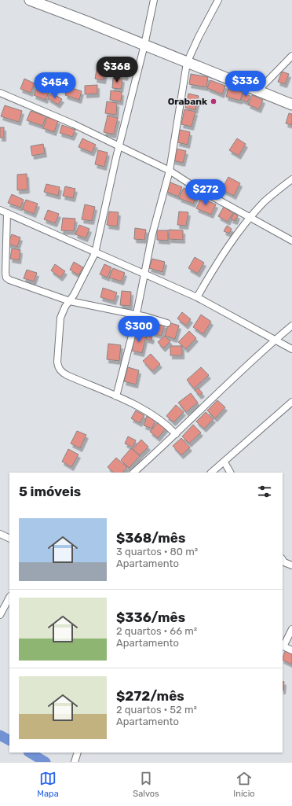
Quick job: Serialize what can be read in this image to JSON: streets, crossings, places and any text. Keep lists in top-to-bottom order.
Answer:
{
  "places": ["Orabank"],
  "page": {
    "price": [
      "$368",
      "$336",
      "$454",
      "$272",
      "$300"
    ],
    "heading": "5 imóveis",
    "list": [
      {
        "name": "$368/mês",
        "note": "3 quartos · 80 m² · Apartamento"
      },
      {
        "name": "$336/mês",
        "note": "2 quartos · 66 m² · Apartamento"
      },
      {
        "name": "$272/mês",
        "note": "2 quartos · 52 m² · Apartamento"
      }
    ],
    "tabs": ["Mapa", "Salvos", "Início"]
  }
}
